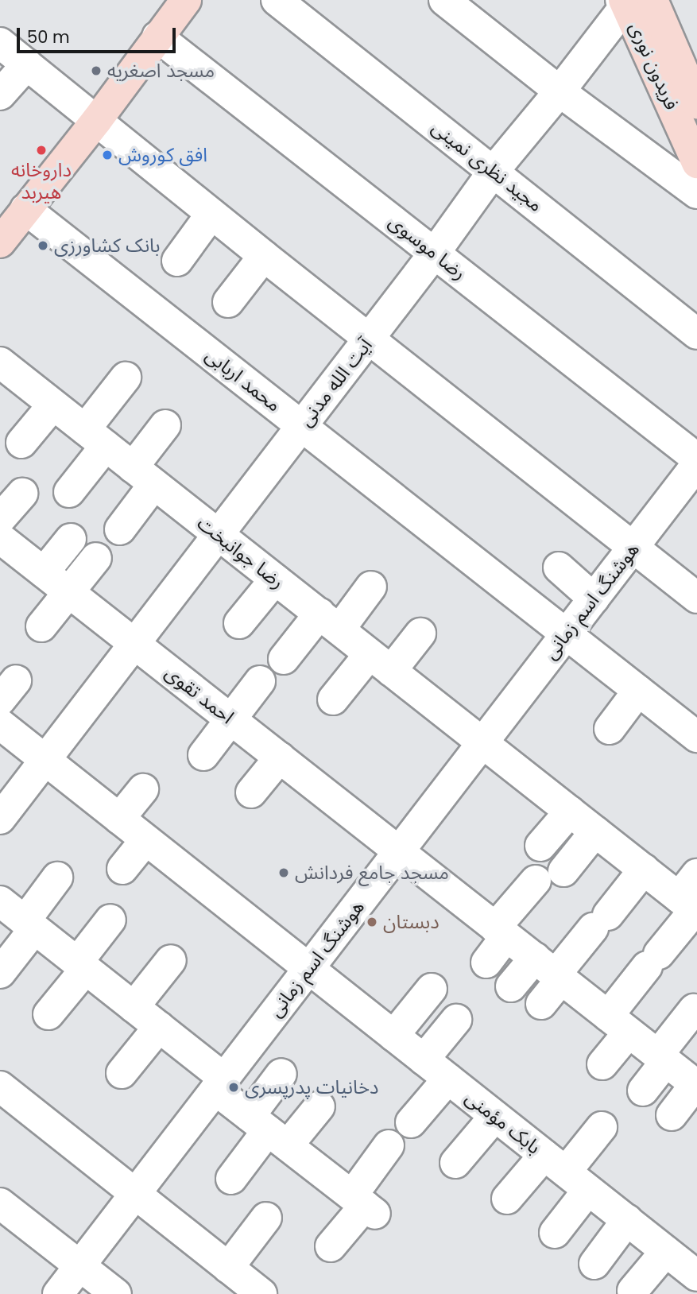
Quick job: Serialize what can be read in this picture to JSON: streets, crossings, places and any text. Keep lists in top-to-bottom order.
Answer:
{
  "streets": {
    "main road": ["فریدون نوری"],
    "street": [
      "مجید نظری نمینی",
      "رضا موسوی",
      "محمد اربابی",
      "آیت‌ الله مدنی",
      "رضا جوانبخت",
      "هوشنگ اسم زمانی",
      "احمد تقوی",
      "بابک مؤمنی"
    ]
  },
  "crossings": [
    ["فریدون نوری", "آیت‌ الله مدنی"],
    ["مجید نظری نمینی", "آیت‌ الله مدنی"],
    ["رضا موسوی", "آیت‌ الله مدنی"],
    ["محمد اربابی", "آیت‌ الله مدنی"],
    ["محمد اربابی", "هوشنگ اسم زمانی"],
    ["آیت‌ الله مدنی", "رضا جوانبخت"],
    ["آیت‌ الله مدنی", "احمد تقوی"],
    ["آیت‌ الله مدنی", "بابک مؤمنی"],
    ["رضا جوانبخت", "هوشنگ اسم زمانی"],
    ["هوشنگ اسم زمانی", "احمد تقوی"],
    ["هوشنگ اسم زمانی", "بابک مؤمنی"]
  ],
  "places": [
    "مسجد اصغریه",
    "داروخانه هیربد",
    "افق کوروش",
    "بانک کشاورزی",
    "مسجد جامع فردانش",
    "دبستان",
    "دخانیات پدرپسری"
  ],
  "scale_bar": "50 m"
}
